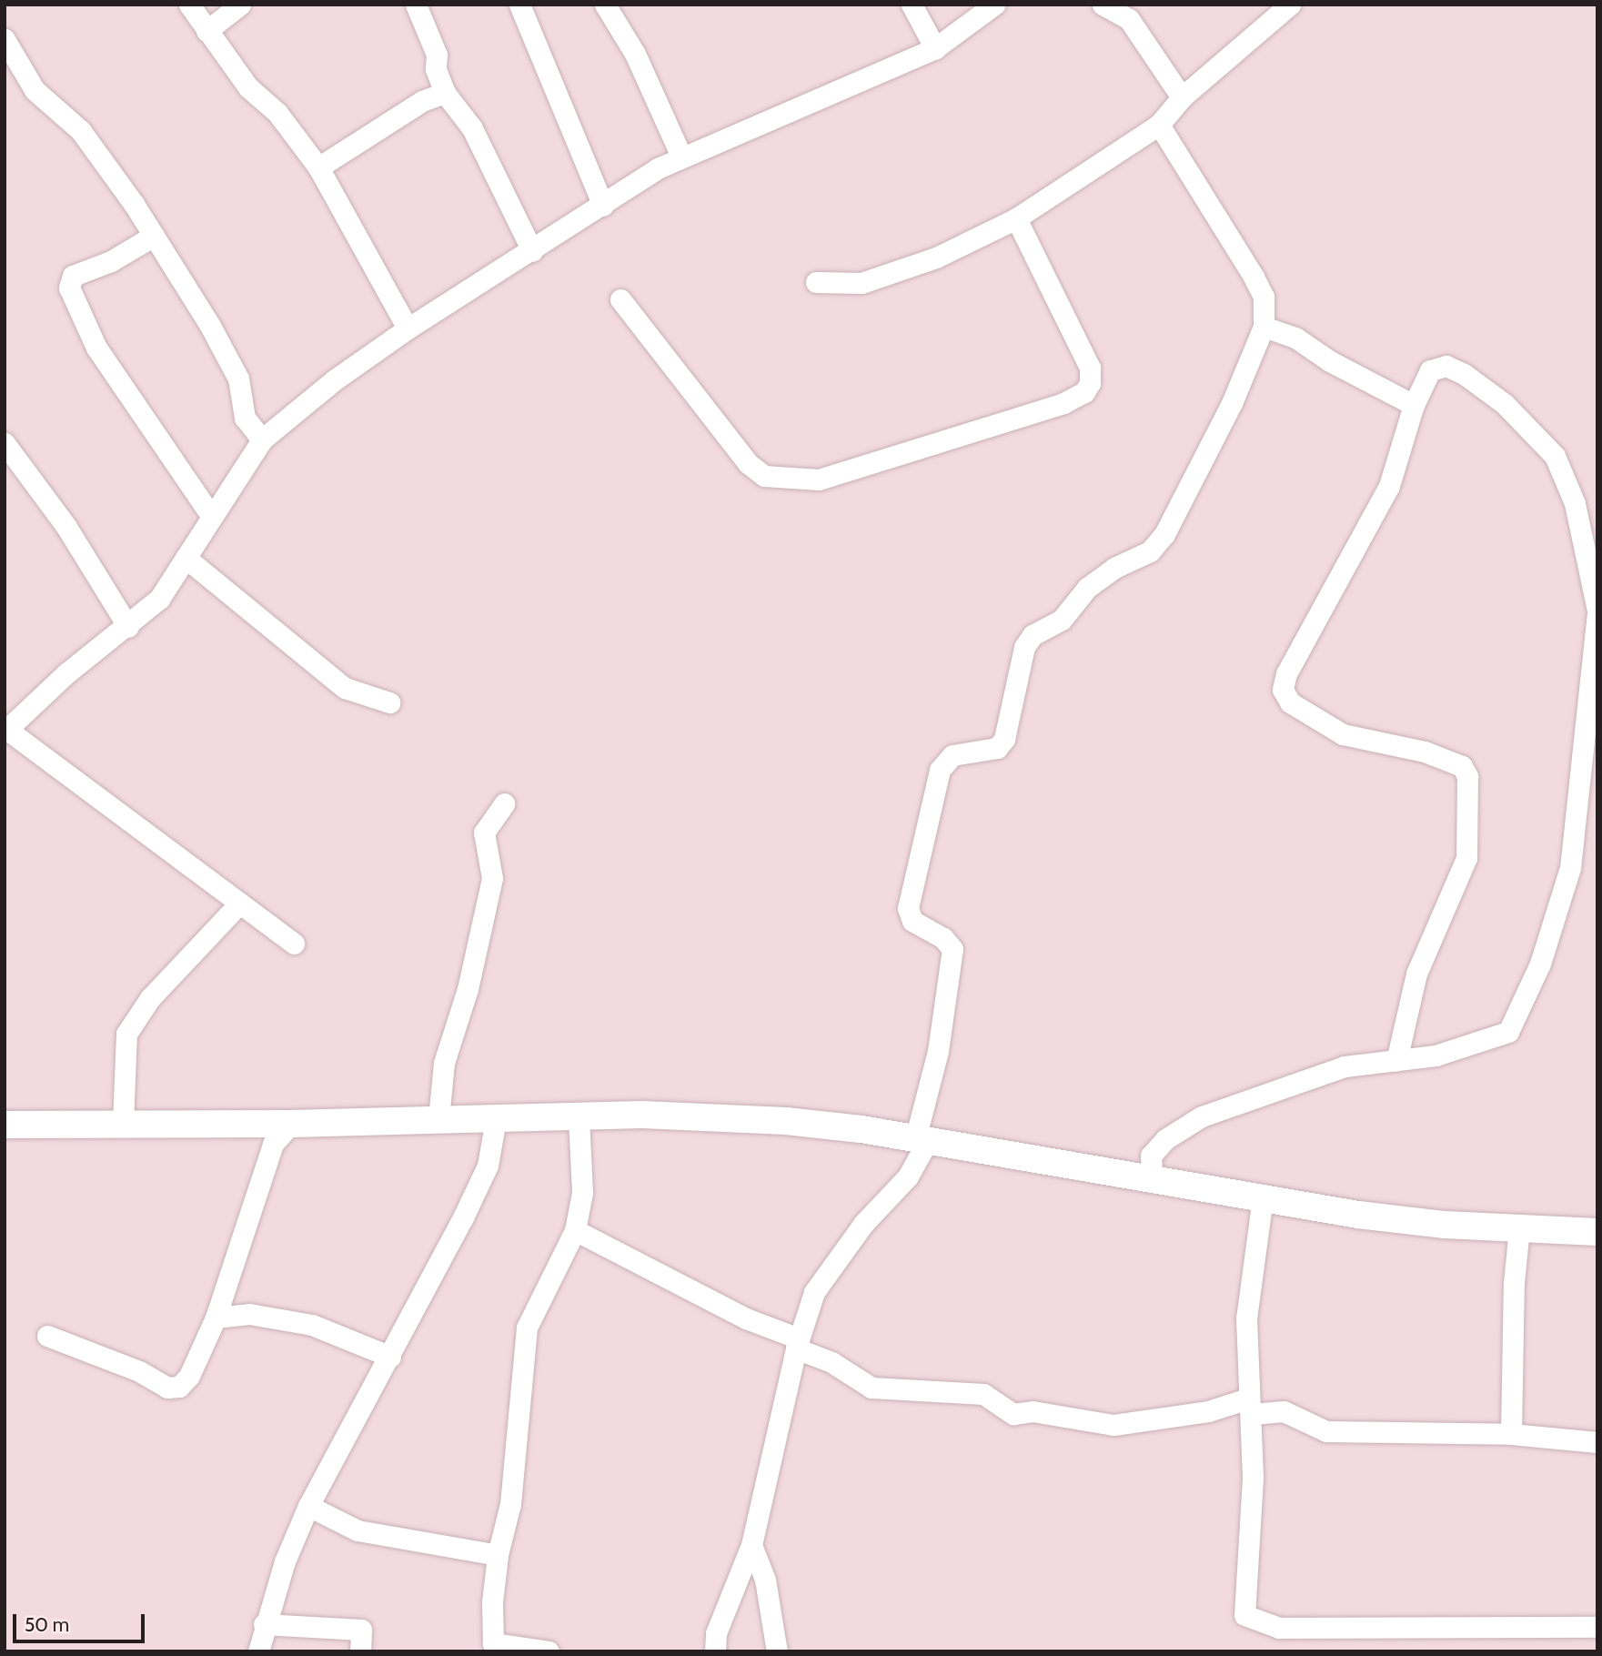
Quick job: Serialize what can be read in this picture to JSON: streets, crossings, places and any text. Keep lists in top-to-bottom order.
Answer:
{
  "scale_bar": "50 m"
}
